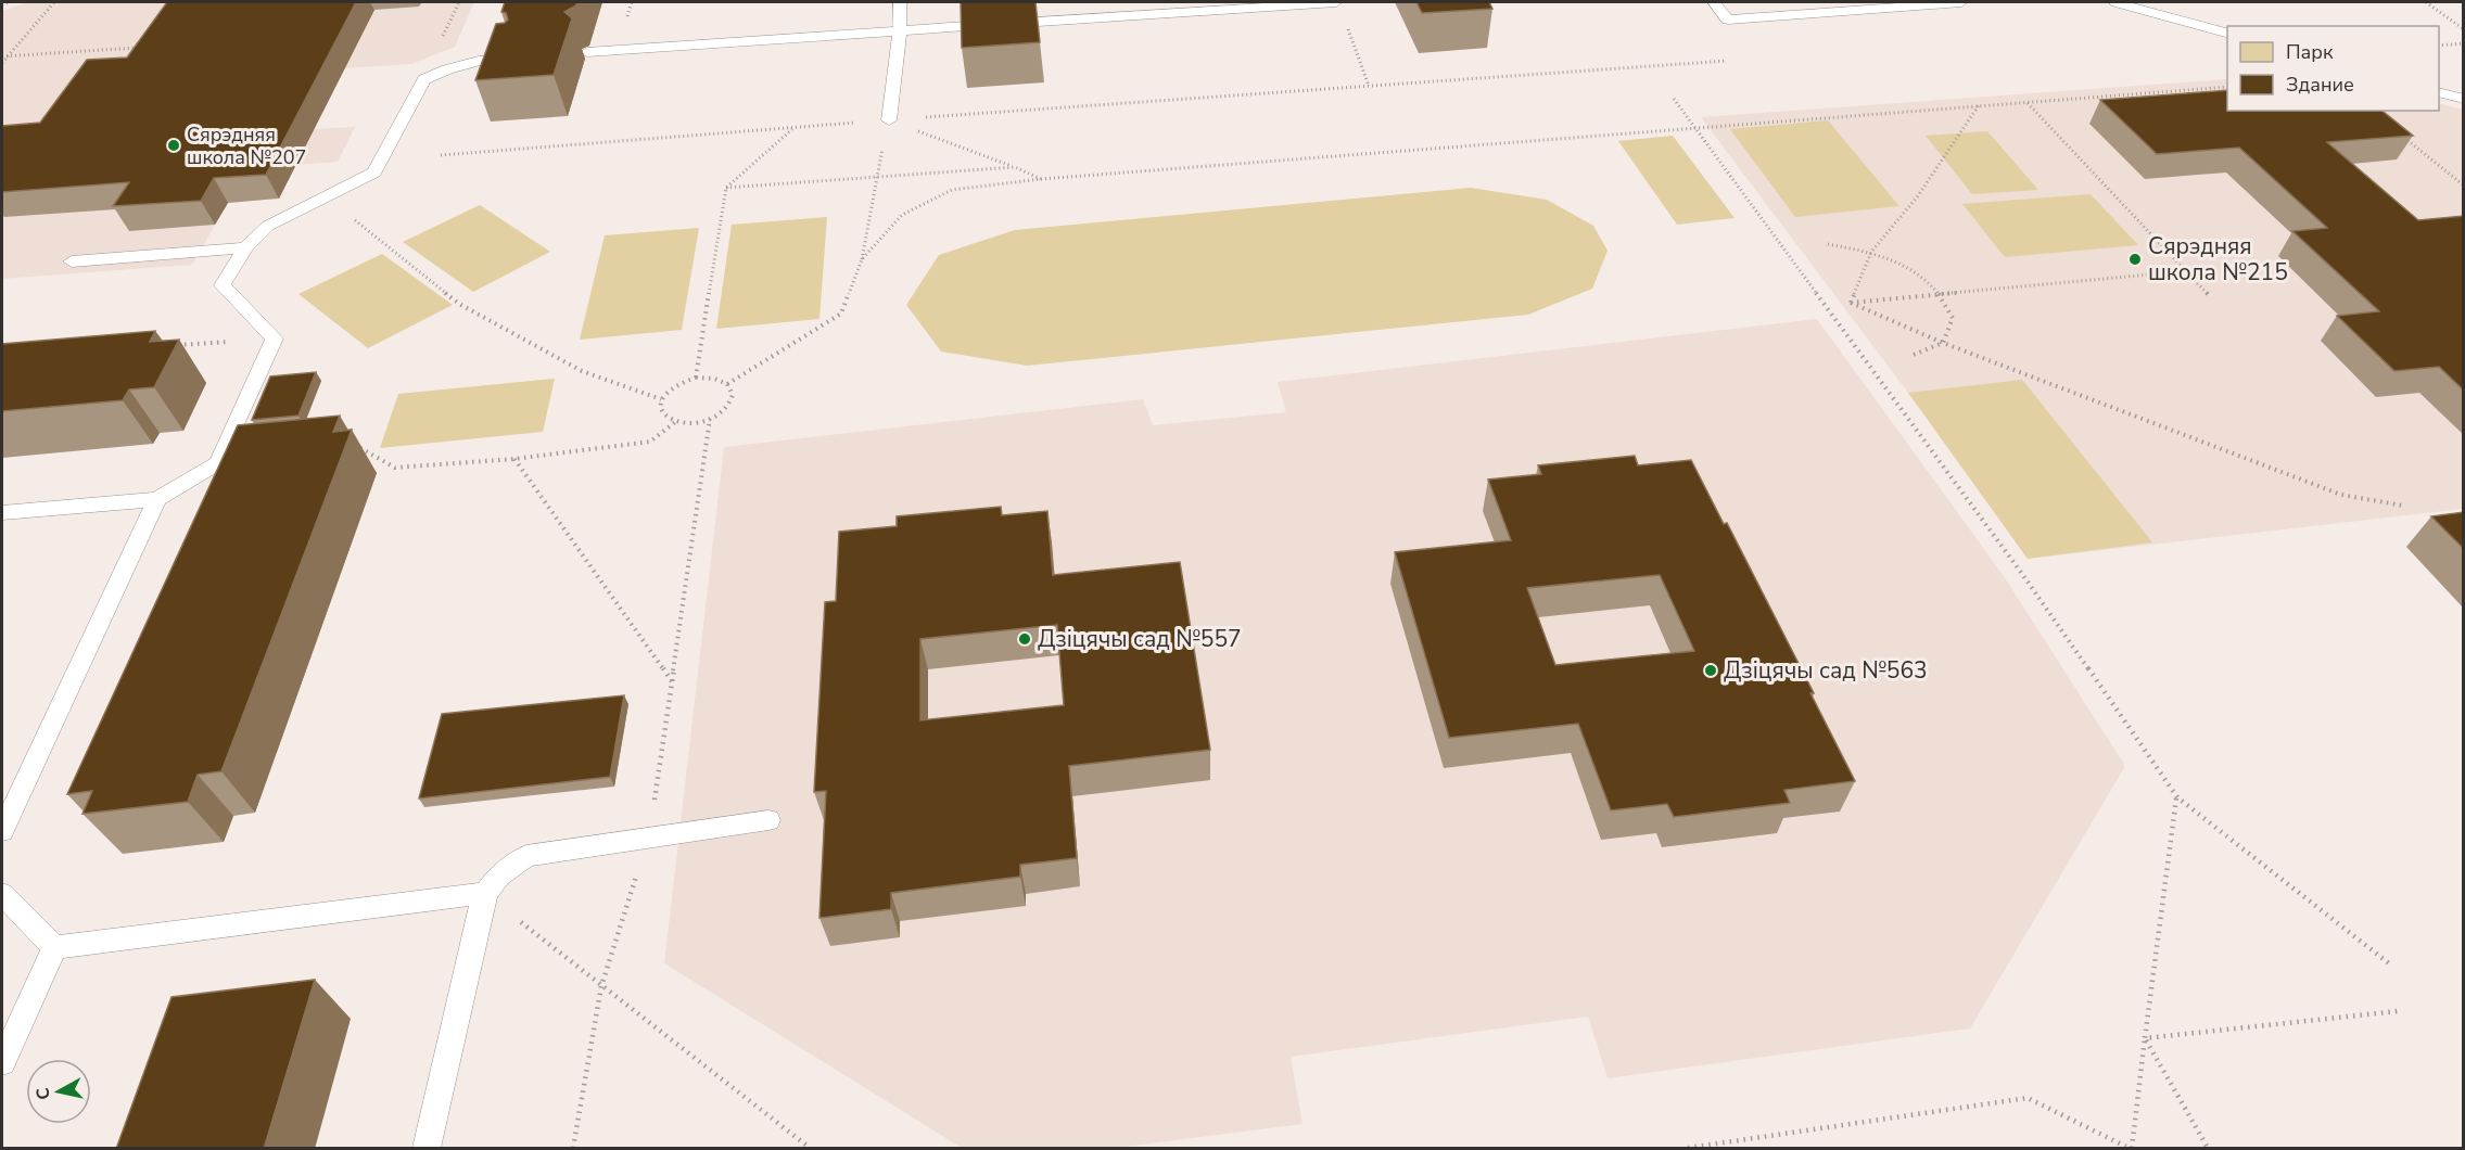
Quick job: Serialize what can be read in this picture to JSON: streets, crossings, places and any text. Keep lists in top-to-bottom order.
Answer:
{
  "places": [
    "Сярэдняя школа №207",
    "Сярэдняя школа №215",
    "Дзіцячы сад №557",
    "Дзіцячы сад №563"
  ],
  "legend": ["Парк", "Здание"],
  "north": "left"
}
